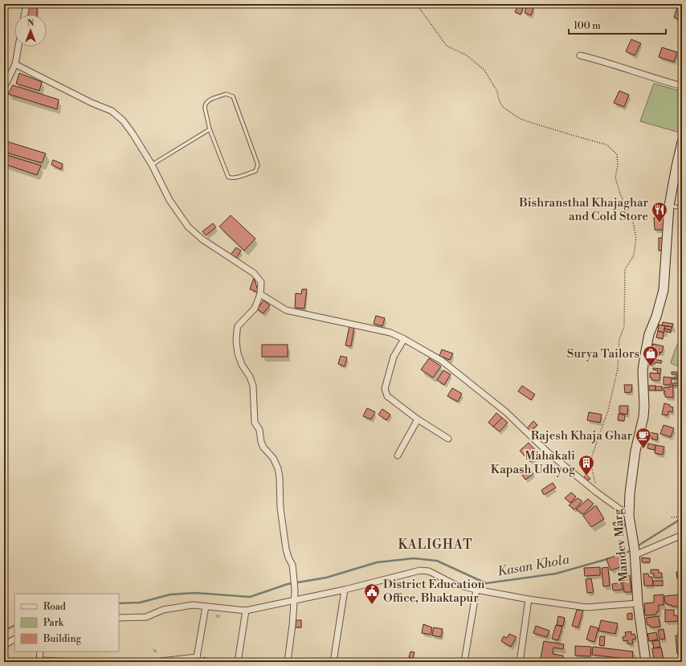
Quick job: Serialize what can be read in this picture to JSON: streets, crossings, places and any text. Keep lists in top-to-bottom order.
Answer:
{
  "streets": {
    "main road": ["Mandev Marg"]
  },
  "districts": ["KALIGHAT"],
  "water": ["Kasan Khola"],
  "places": {
    "restaurant": ["Bishransthal Khajaghar and Cold Store"],
    "shop": ["Surya Tailors"],
    "cafe": ["Rajesh Khaja Ghar"],
    "building": ["Mahakali Kapash Udhyog"],
    "public building": ["District Education Office, Bhaktapur"]
  },
  "legend": ["Road", "Park", "Building"],
  "scale_bar": "100 m",
  "north": "top"
}
